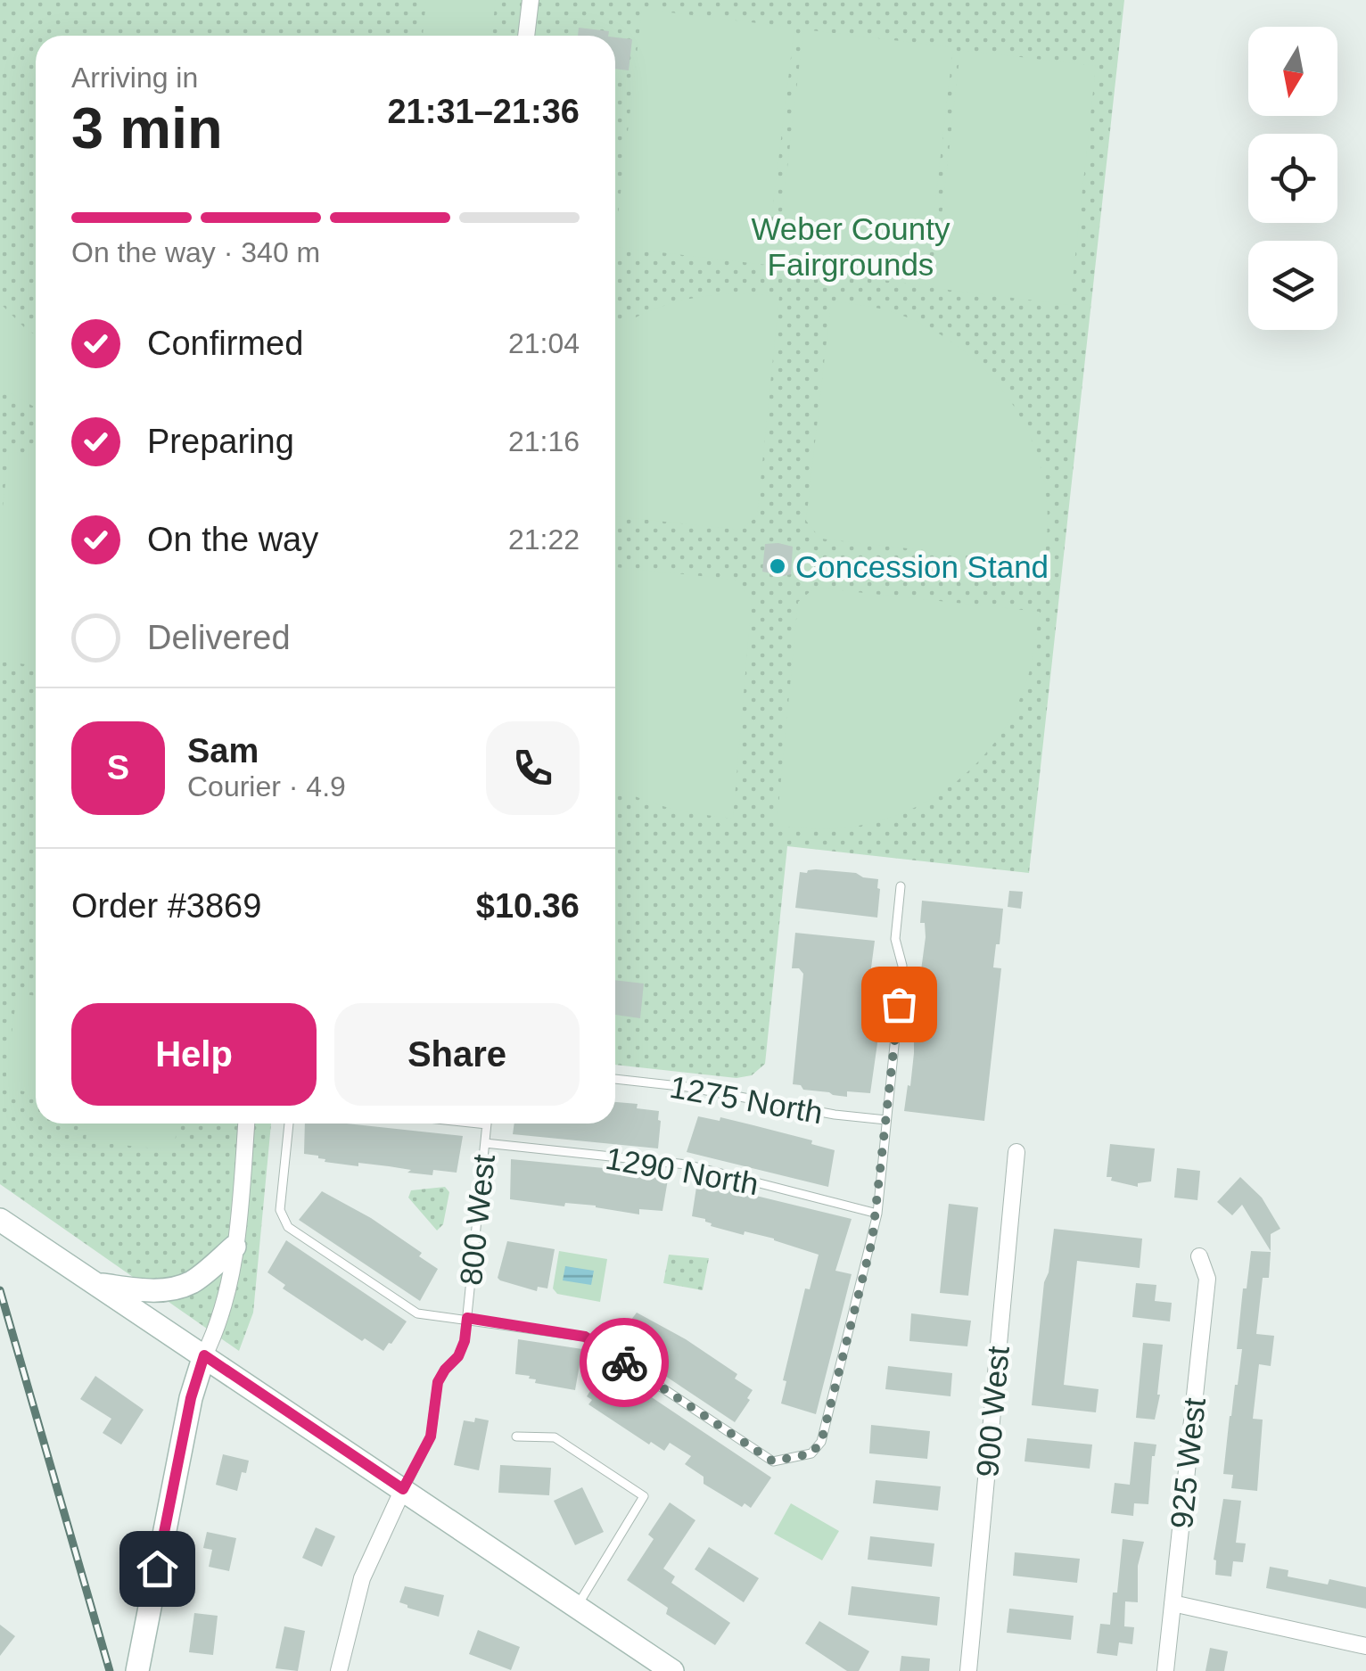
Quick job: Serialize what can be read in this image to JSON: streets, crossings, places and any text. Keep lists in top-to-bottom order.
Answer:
{
  "streets": {
    "street": ["800 West", "900 West", "925 West"],
    "lane": ["1275 North", "1290 North"]
  },
  "crossings": [
    ["1290 North", "800 West"]
  ],
  "parks": ["Weber County Fairgrounds"],
  "places": ["Concession Stand"],
  "north": "bottom",
  "page": {
    "heading": ["3 min", "Arriving in", "21:31–21:36"],
    "panel": [
      "Sam",
      "Courier · 4.9",
      "Order #3869",
      "$10.36"
    ],
    "bar": "On the way · 340 m",
    "list": [
      ["Confirmed", "21:04"],
      ["Preparing", "21:16"],
      ["On the way", "21:22"],
      "Delivered"
    ],
    "round": "S",
    "buttons": ["Help", "Share"]
  }
}
